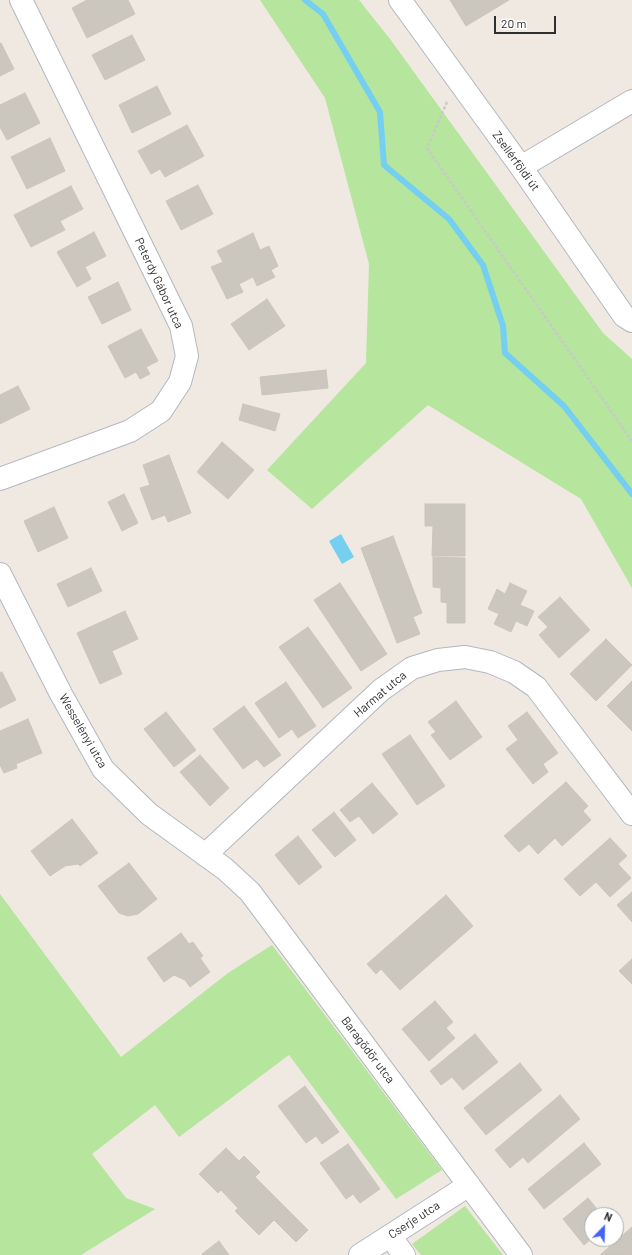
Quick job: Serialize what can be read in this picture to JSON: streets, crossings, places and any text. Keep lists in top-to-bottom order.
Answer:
{
  "streets": {
    "street": [
      "Zsellérföldi út",
      "Peterdy Gábor utca",
      "Harmat utca",
      "Wesselényi utca",
      "Baragödör utca",
      "Cserje utca"
    ]
  },
  "crossings": [
    ["Harmat utca", "Wesselényi utca"],
    ["Harmat utca", "Baragödör utca"],
    ["Wesselényi utca", "Baragödör utca"],
    ["Baragödör utca", "Cserje utca"]
  ],
  "scale_bar": "20 m",
  "north": "top right"
}
